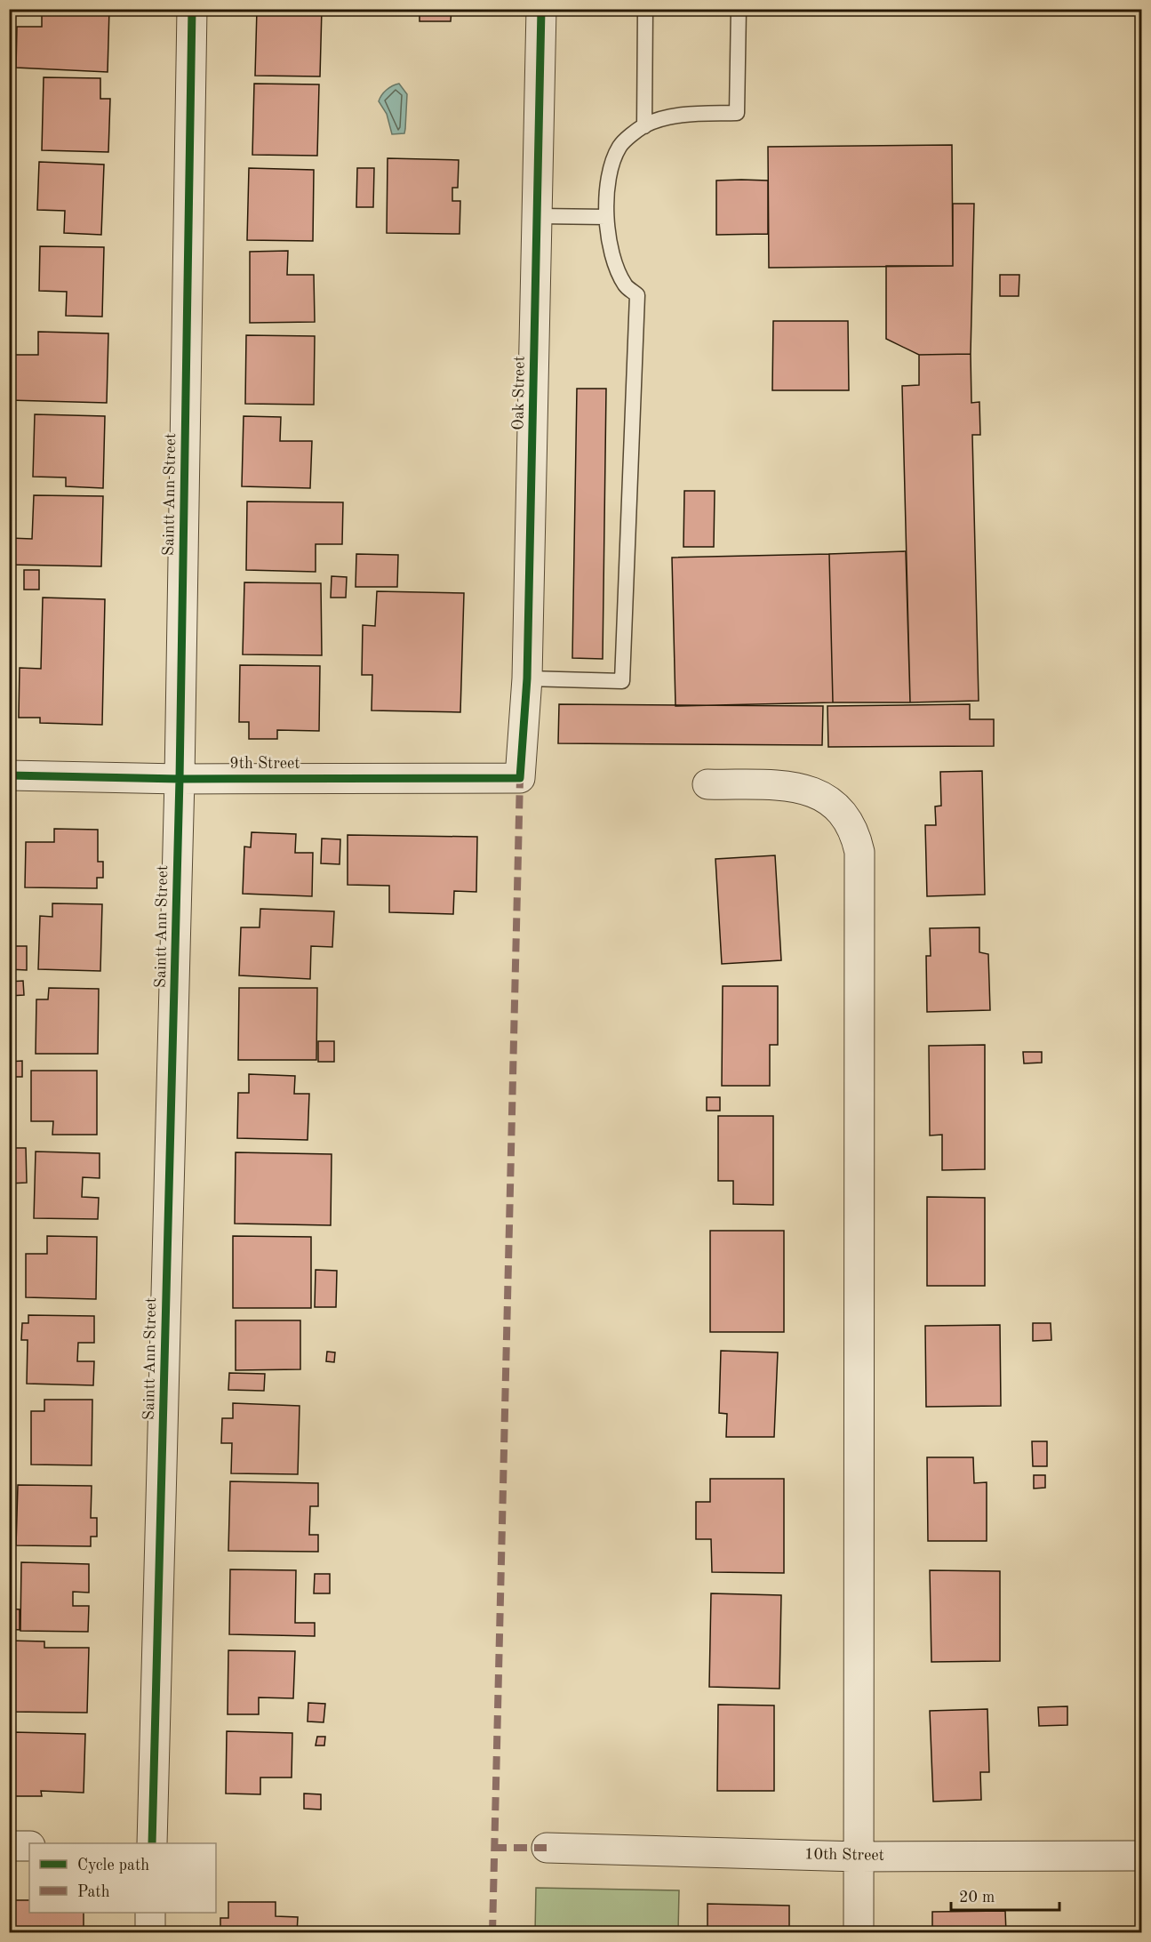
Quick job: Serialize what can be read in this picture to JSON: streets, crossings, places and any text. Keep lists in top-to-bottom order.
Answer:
{
  "streets": {
    "street": [
      "Oak Street",
      "Saintt Ann Street",
      "9th Street",
      "10th Street"
    ]
  },
  "crossings": [
    ["Oak Street", "9th Street"],
    ["Saintt Ann Street", "9th Street"]
  ],
  "legend": ["Cycle path", "Path"],
  "scale_bar": "20 m"
}
